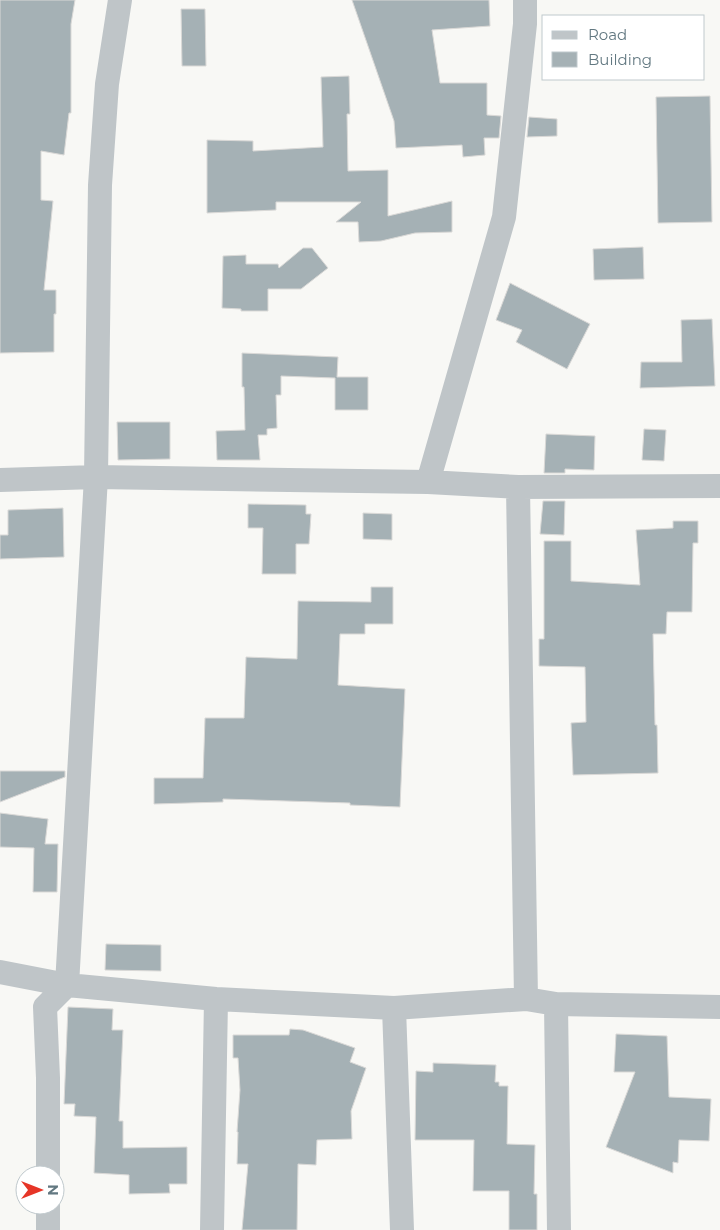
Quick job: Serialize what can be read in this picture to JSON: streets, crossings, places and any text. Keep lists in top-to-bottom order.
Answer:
{
  "legend": ["Road", "Building"],
  "north": "right"
}
